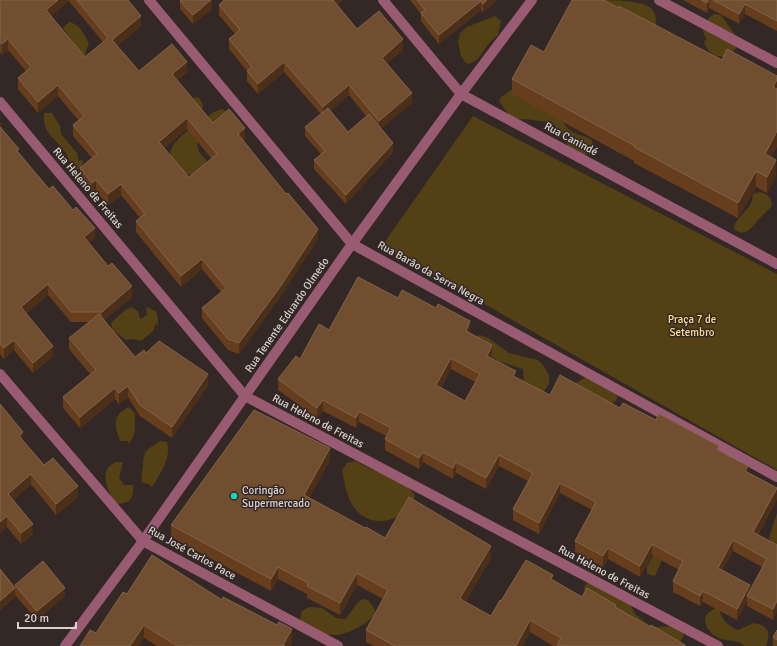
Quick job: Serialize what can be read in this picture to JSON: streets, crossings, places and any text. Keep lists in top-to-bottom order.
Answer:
{
  "streets": {
    "street": [
      "Rua Canindé",
      "Rua Heleno de Freitas",
      "Rua Barão da Serra Negra",
      "Rua Tenente Eduardo Olmedo",
      "Rua José Carlos Pace"
    ]
  },
  "crossings": [
    ["Rua Canindé", "Rua Tenente Eduardo Olmedo"],
    ["Rua Heleno de Freitas", "Rua Tenente Eduardo Olmedo"],
    ["Rua Barão da Serra Negra", "Rua Tenente Eduardo Olmedo"],
    ["Rua Tenente Eduardo Olmedo", "Rua José Carlos Pace"]
  ],
  "parks": ["Praça 7 de Setembro"],
  "places": ["Coringão Supermercado"],
  "scale_bar": "20 m"
}
